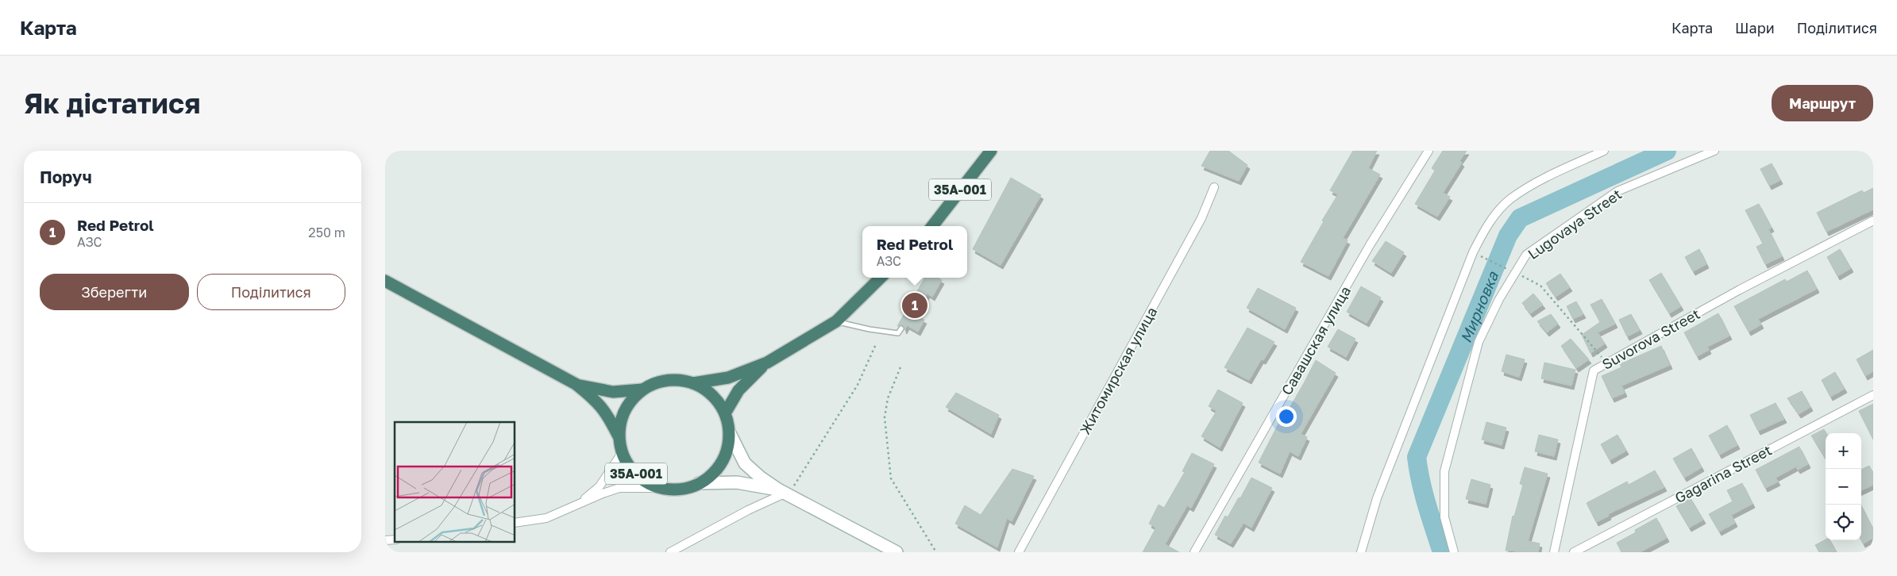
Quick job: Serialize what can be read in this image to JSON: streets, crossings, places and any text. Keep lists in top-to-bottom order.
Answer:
{
  "streets": {
    "highway": ["35А-001"],
    "street": [
      "Lugovaya Street",
      "Suvorova Street",
      "Савашская улица",
      "Житомирская улица",
      "Gagarina Street"
    ]
  },
  "water": ["Мирновка"],
  "page": {
    "header": "Карта",
    "nav": ["Карта", "Шари", "Поділитися"],
    "buttons": [
      "Маршрут",
      ["Зберегти", "Поділитися"]
    ],
    "title": "Як дістатися",
    "heading": "Поруч",
    "list": [
      {
        "mark": "1",
        "name": "Red Petrol",
        "note": "АЗС",
        "value": "250 m"
      }
    ],
    "popup": ["Red Petrol", "АЗС"],
    "pins": "1",
    "map_buttons": ["+", "−"]
  }
}
